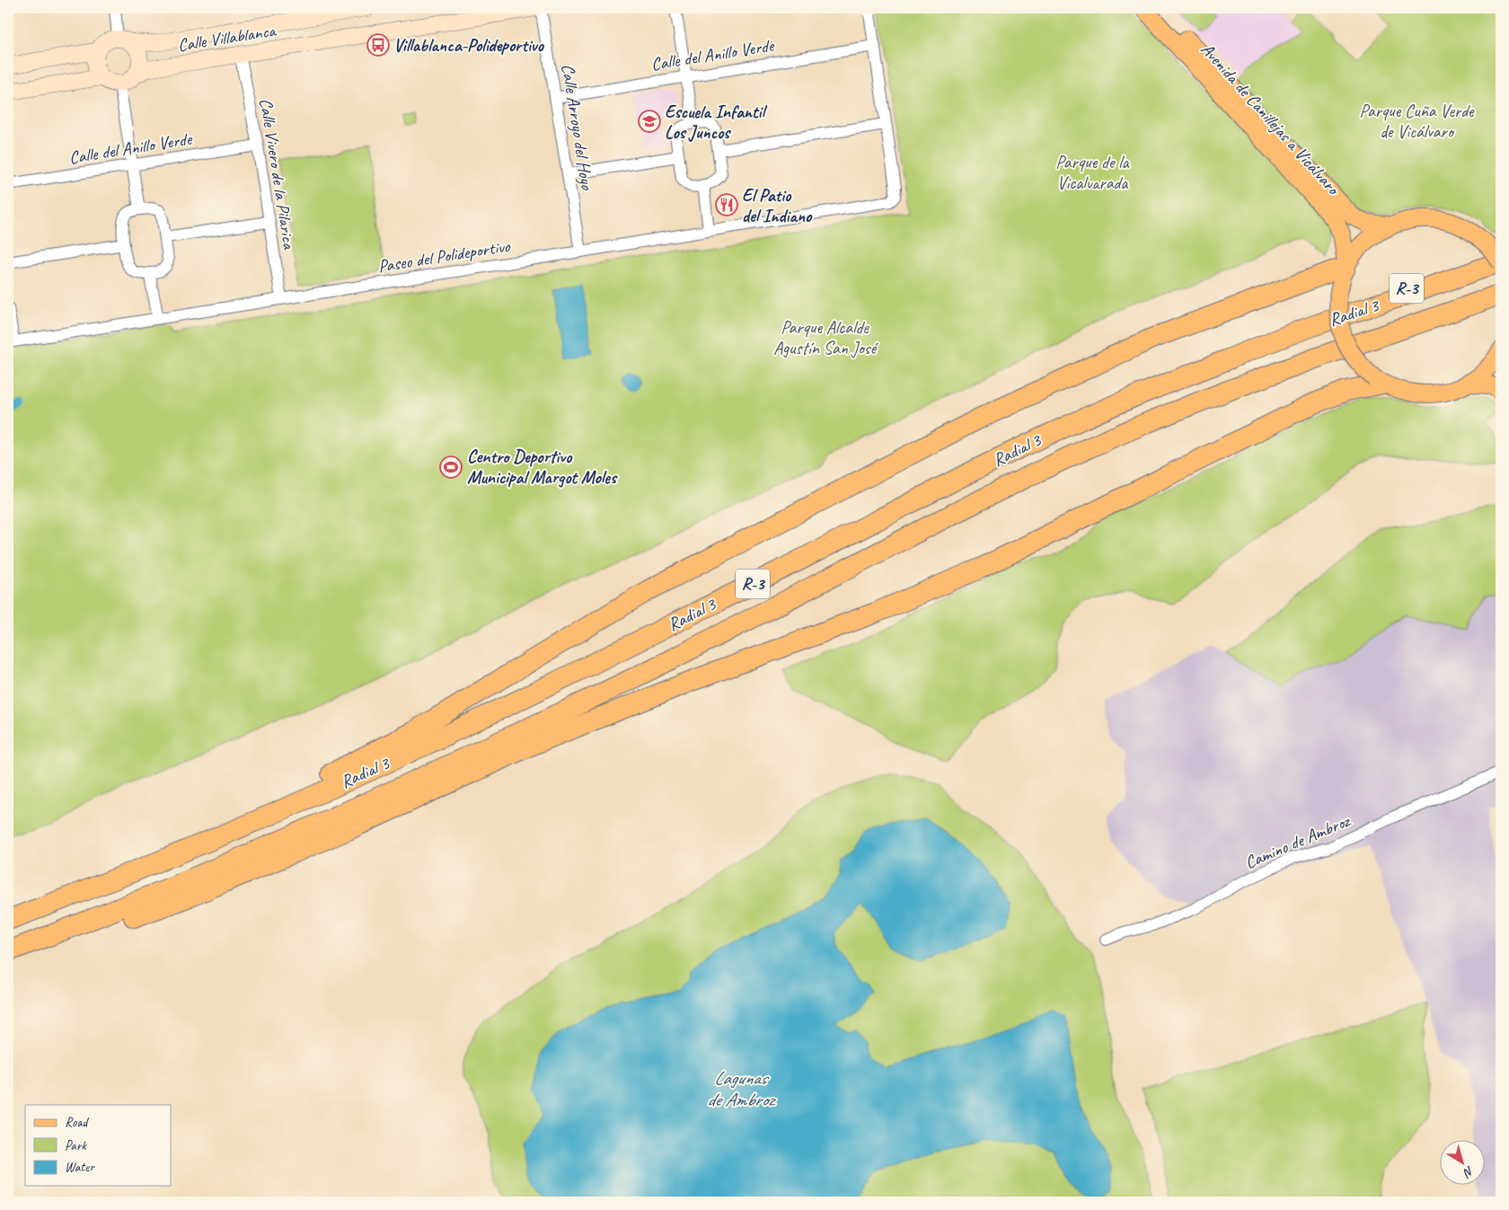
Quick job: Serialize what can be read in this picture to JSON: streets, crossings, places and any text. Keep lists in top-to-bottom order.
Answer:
{
  "streets": {
    "highway": ["R-3", "Radial 3"],
    "main road": ["Calle Villablanca", "Avenida de Canillejas a Vicálvaro"],
    "street": [
      "Calle del Anillo Verde",
      "Calle Arroyo del Hoyo",
      "Calle Vivero de la Pilarica",
      "Paseo del Polideportivo",
      "Camino de Ambroz"
    ]
  },
  "crossings": [
    ["Calle Villablanca", "Calle Vivero de la Pilarica"],
    ["Calle del Anillo Verde", "Calle Arroyo del Hoyo"],
    ["Calle del Anillo Verde", "Calle Vivero de la Pilarica"],
    ["Calle Arroyo del Hoyo", "Paseo del Polideportivo"],
    ["Calle Vivero de la Pilarica", "Paseo del Polideportivo"],
    ["R-3", "Radial 3"]
  ],
  "water": ["Lagunas de Ambroz"],
  "parks": ["Parque Cuña Verde de Vicálvaro", "Parque de la Vicalvarada", "Parque Alcalde Agustín San José"],
  "places": {
    "bus stop": ["Villablanca-Polideportivo"],
    "school or university": ["Escuela Infantil Los Juncos"],
    "restaurant": ["El Patio del Indiano"],
    "sports": ["Centro Deportivo Municipal Margot Moles"]
  },
  "legend": ["Road", "Park", "Water"],
  "north": "bottom right"
}
